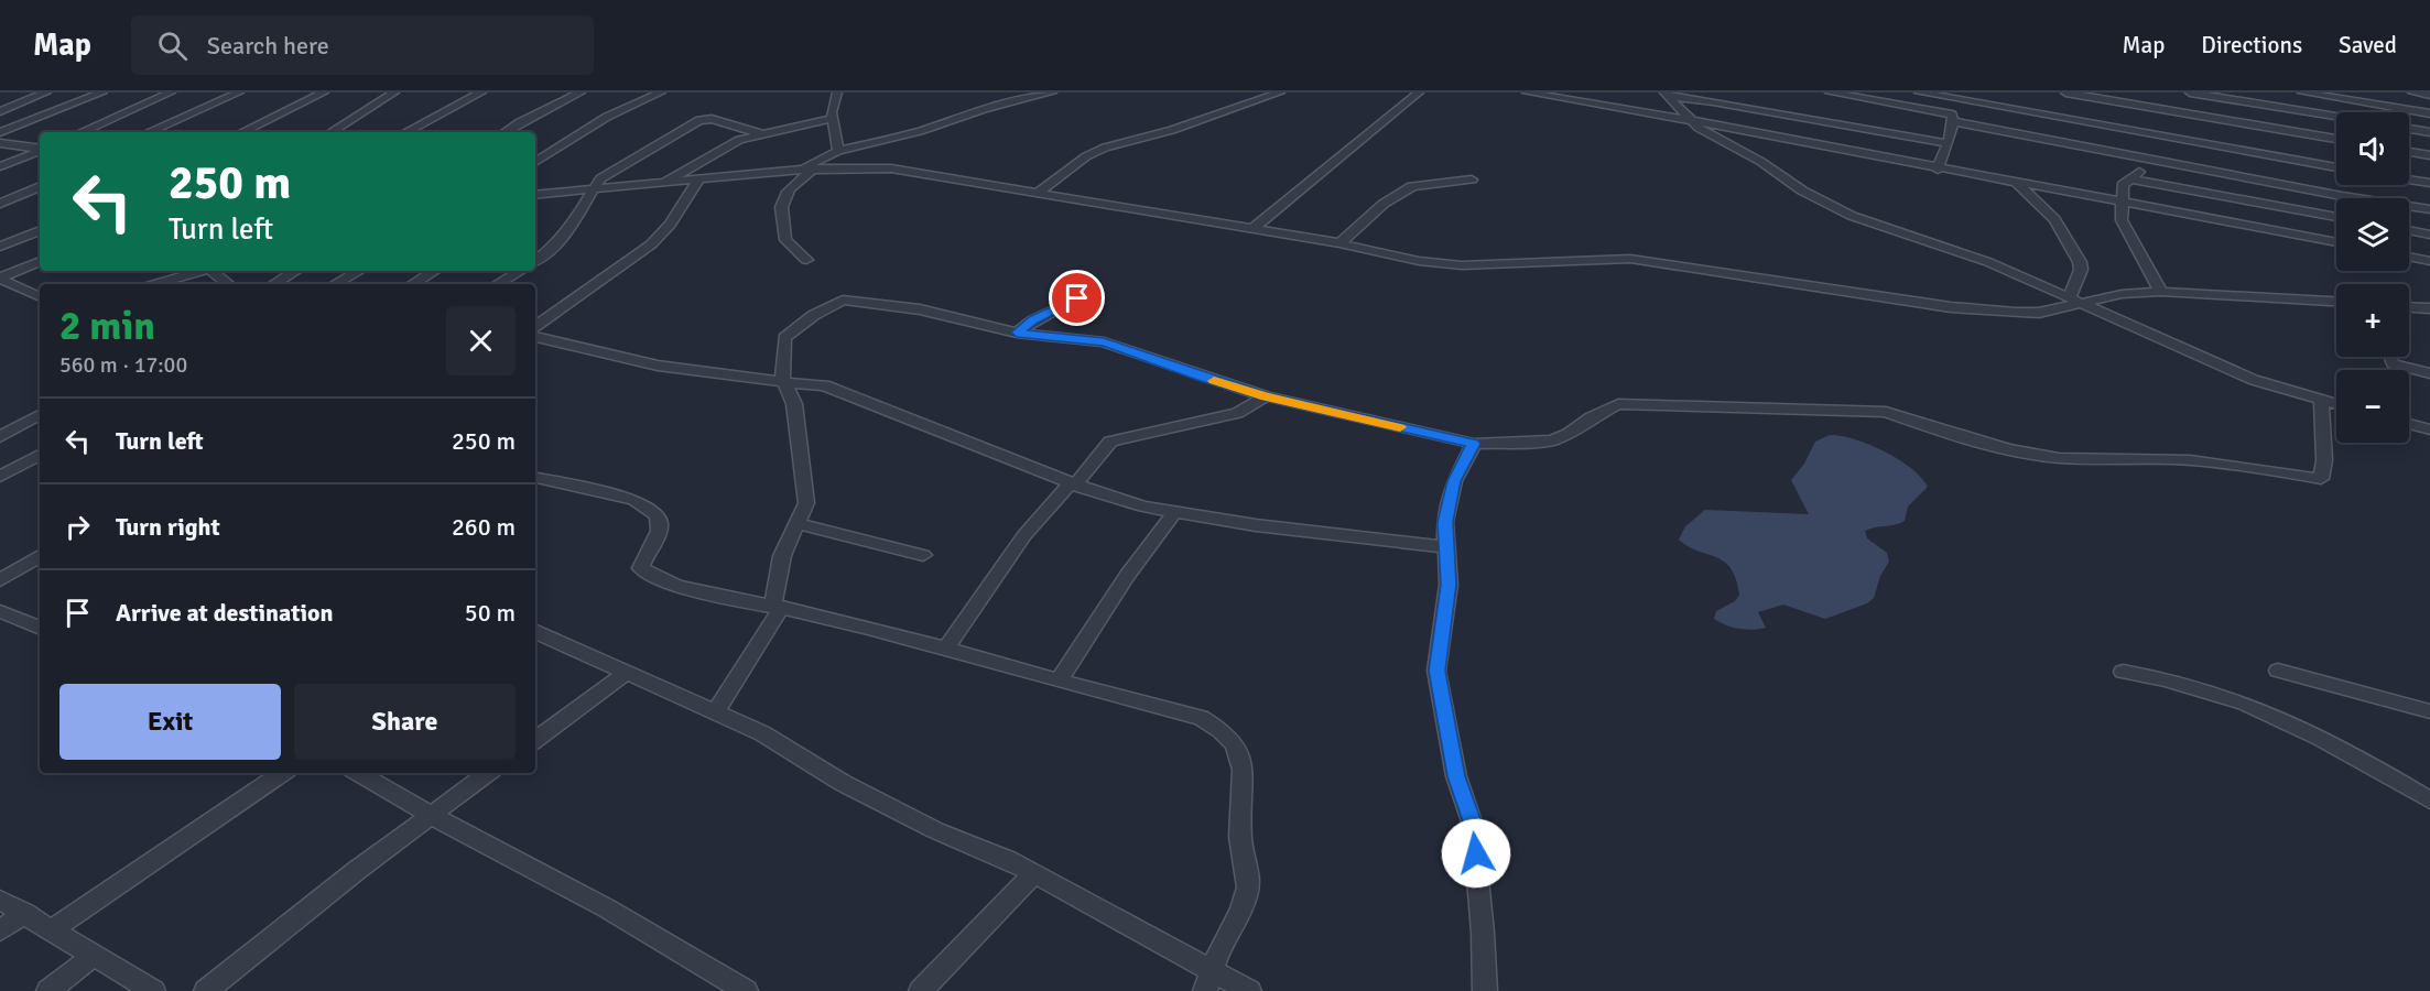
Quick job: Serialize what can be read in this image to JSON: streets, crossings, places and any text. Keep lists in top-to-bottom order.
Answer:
{
  "page": {
    "header": "Map",
    "search": "Search here",
    "nav": ["Map", "Directions", "Saved"],
    "map_buttons": ["+", "−"],
    "turn": ["250 m", "Turn left"],
    "heading": ["2 min", "560 m · 17:00"],
    "list": [
      {
        "name": "Turn left",
        "value": "250 m"
      },
      {
        "name": "Turn right",
        "value": "260 m"
      },
      {
        "name": "Arrive at destination",
        "value": "50 m"
      }
    ],
    "buttons": ["Exit", "Share"]
  }
}
